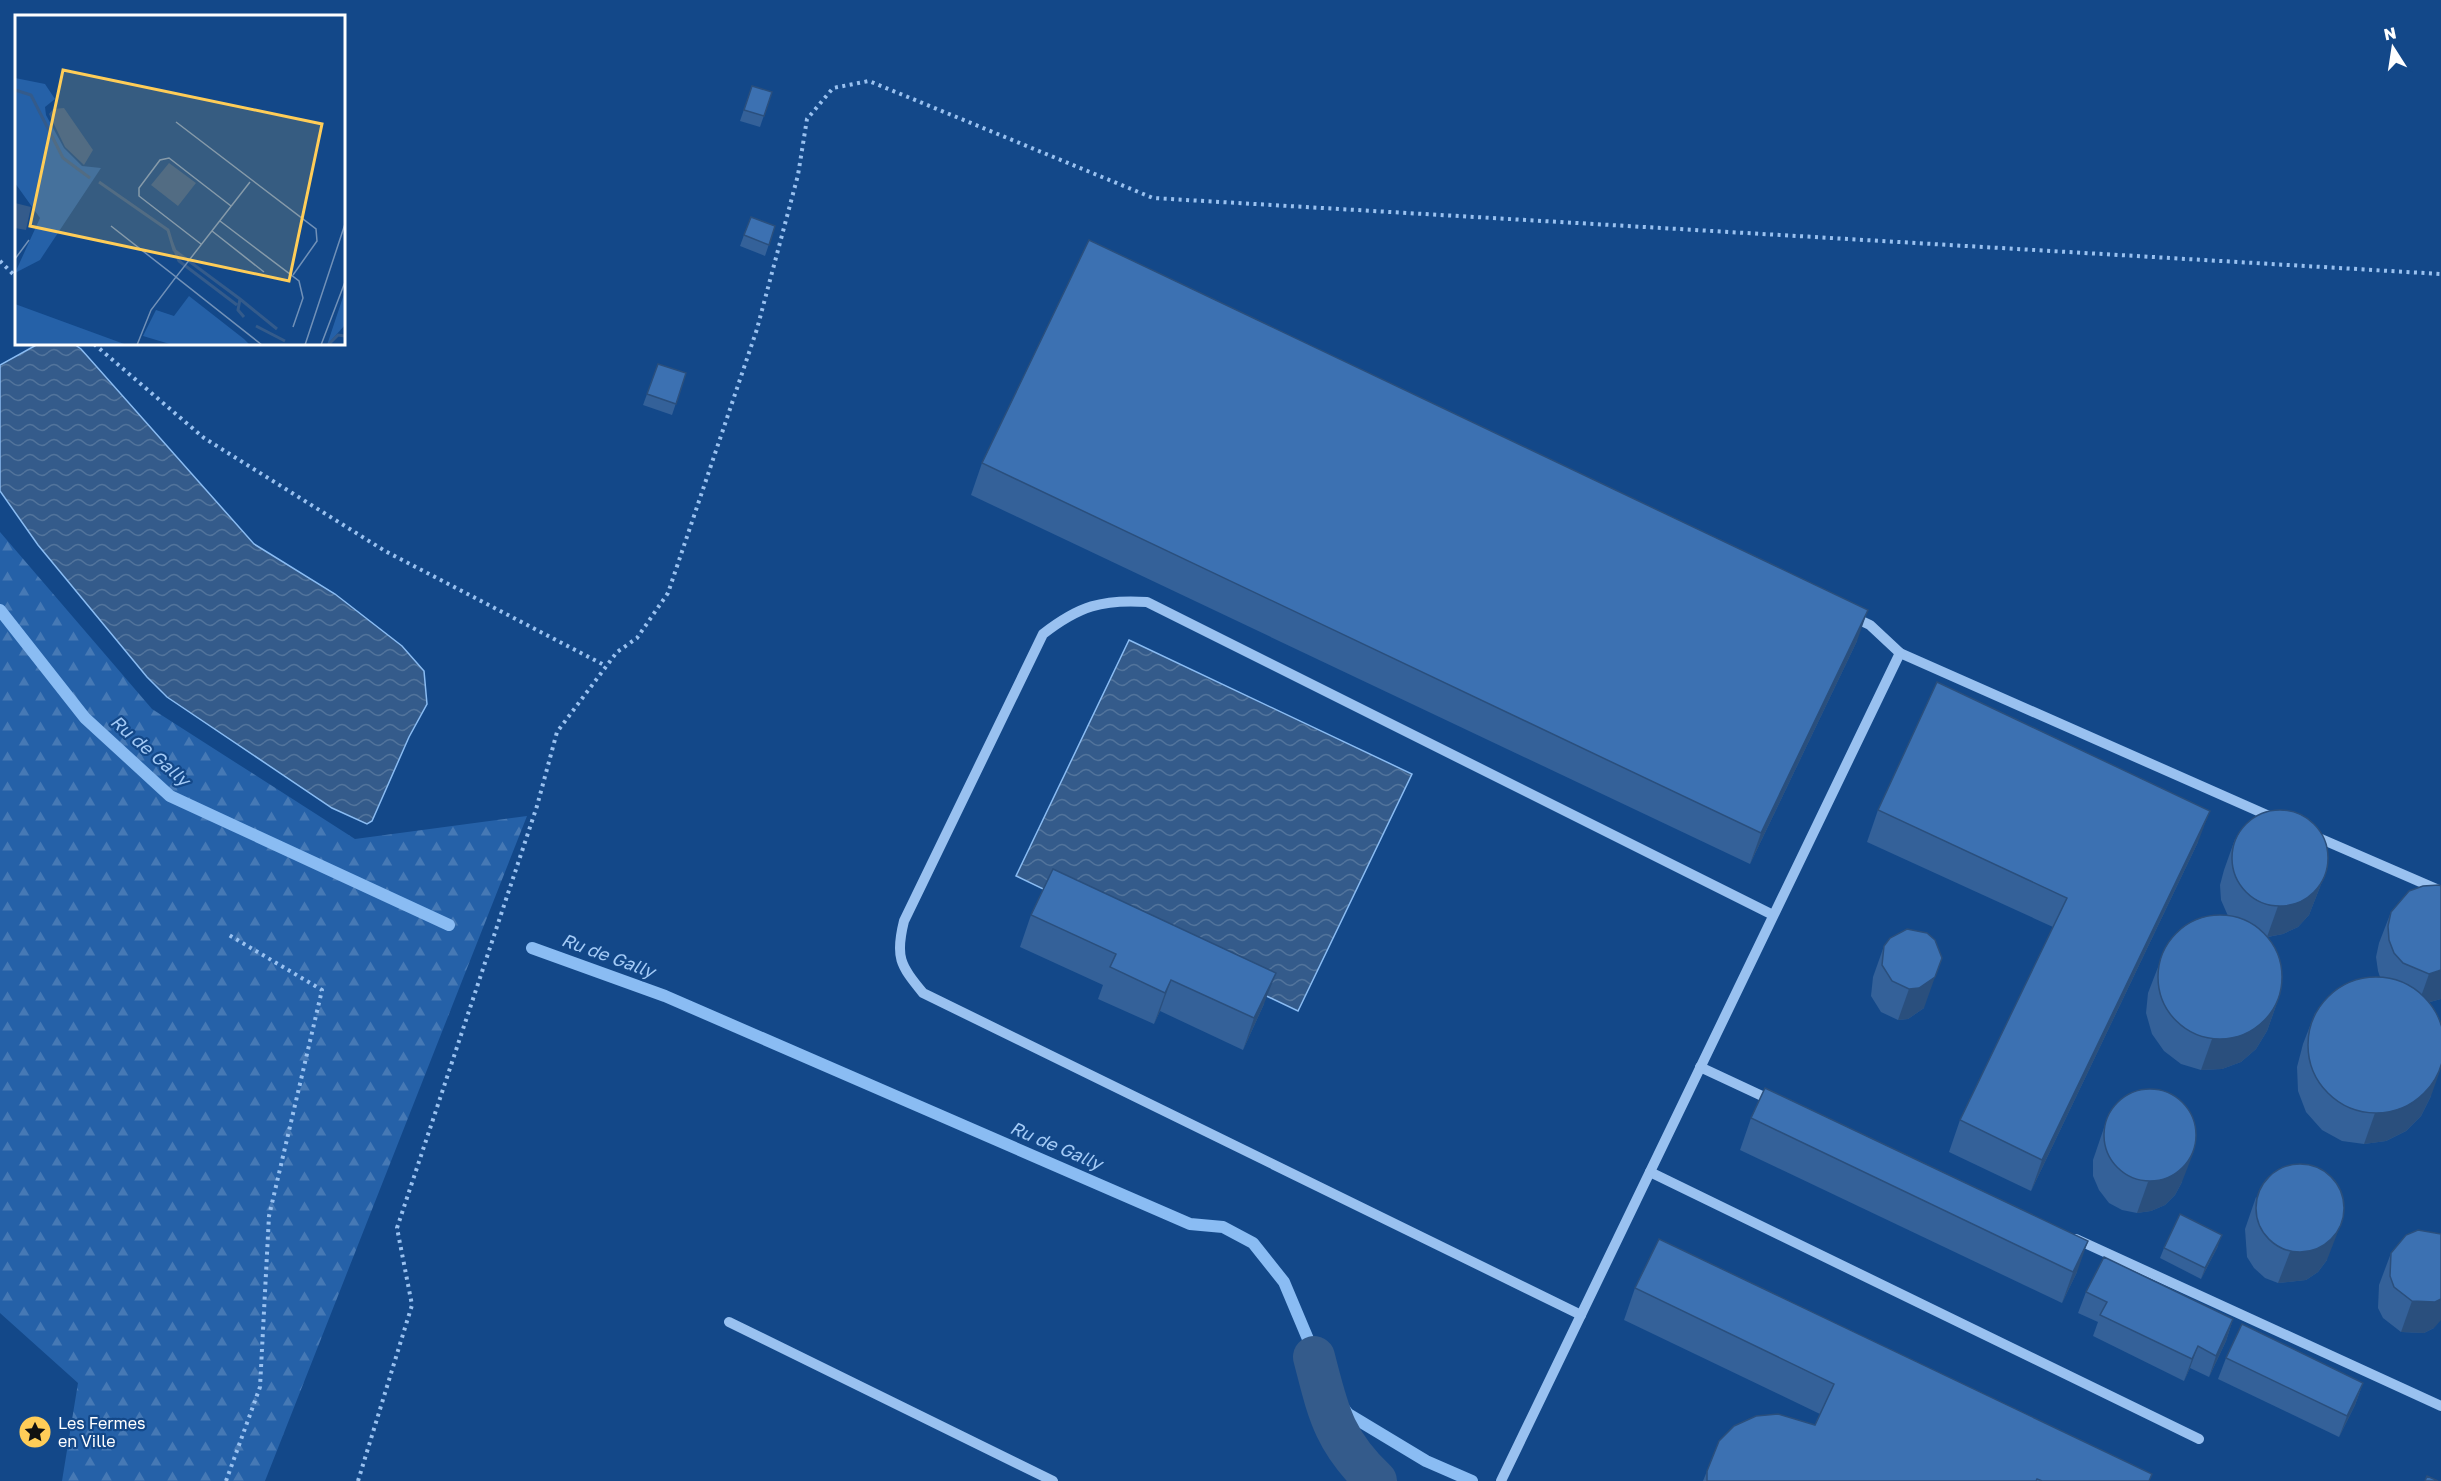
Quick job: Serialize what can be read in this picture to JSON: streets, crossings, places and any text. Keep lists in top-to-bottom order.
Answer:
{
  "water": ["Ru de Gally"],
  "places": {
    "place": ["Les Fermes en Ville"]
  },
  "north": "top"
}
